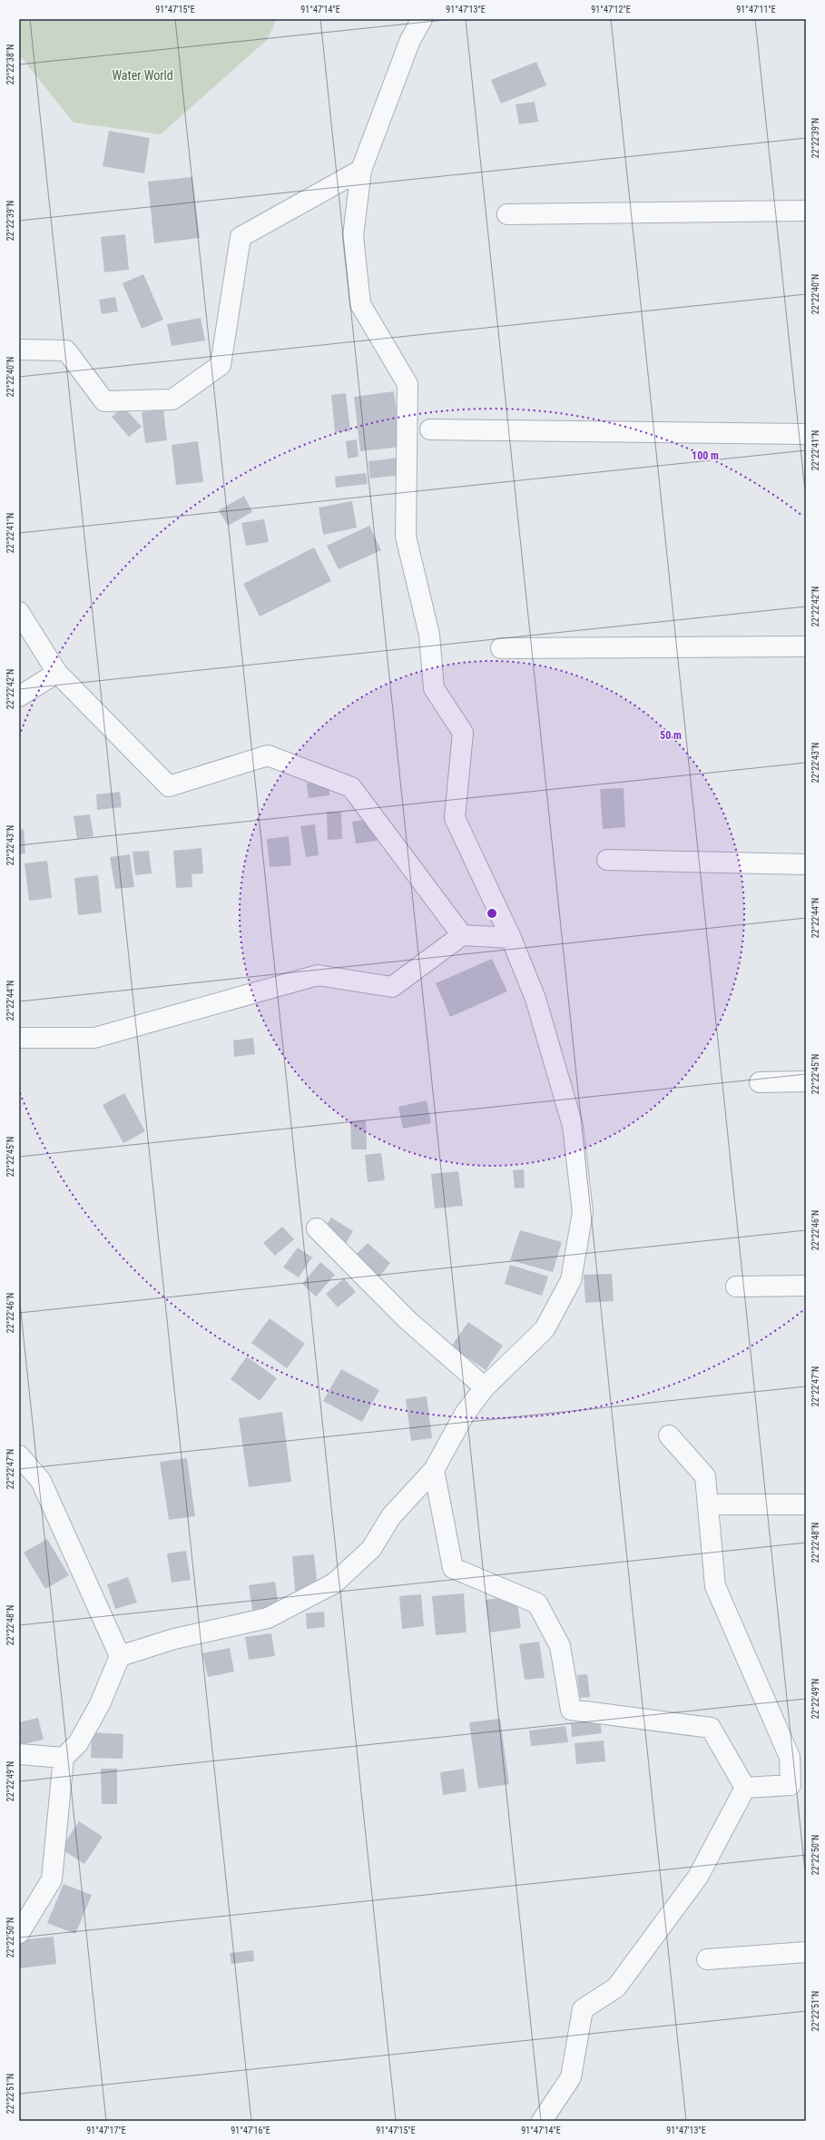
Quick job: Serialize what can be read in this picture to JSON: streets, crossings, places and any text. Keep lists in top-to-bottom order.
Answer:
{
  "parks": ["Water World"],
  "coordinates": [
    "91°47'15\"E",
    "91°47'14\"E",
    "91°47'13\"E",
    "91°47'12\"E",
    "91°47'11\"E",
    "22°22'38\"N",
    "22°22'39\"N",
    "22°22'40\"N",
    "22°22'41\"N",
    "22°22'42\"N",
    "22°22'43\"N",
    "22°22'44\"N",
    "22°22'45\"N",
    "22°22'46\"N",
    "22°22'47\"N",
    "22°22'48\"N",
    "22°22'49\"N",
    "22°22'50\"N",
    "22°22'51\"N",
    "91°47'17\"E",
    "91°47'16\"E"
  ],
  "rings": ["100 m", "50 m"]
}
